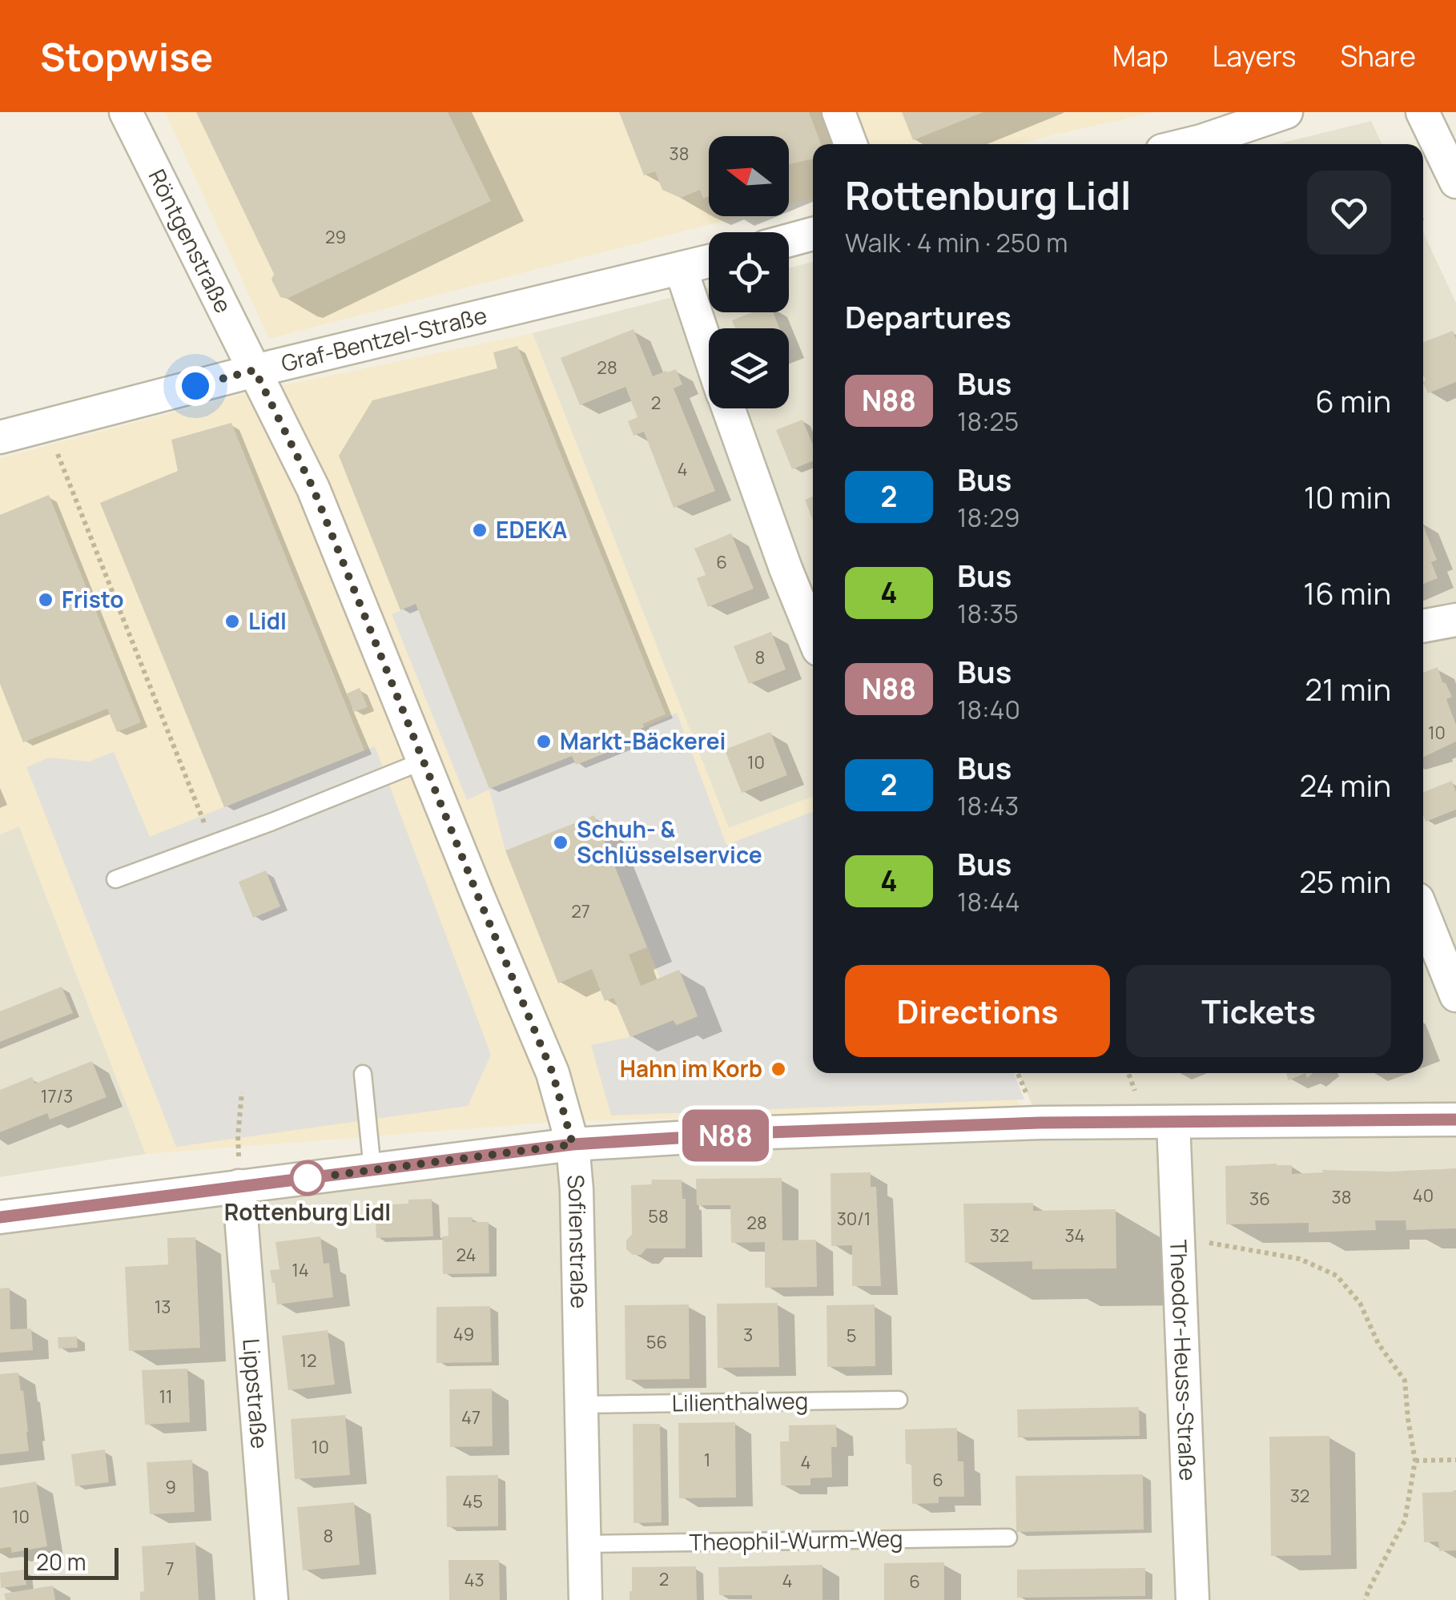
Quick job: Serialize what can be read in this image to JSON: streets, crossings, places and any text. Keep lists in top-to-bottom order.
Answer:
{
  "streets": {
    "street": [
      "Röntgenstraße",
      "Graf-Bentzel-Straße",
      "Sofienstraße",
      "Theodor-Heuss-Straße",
      "Lippstraße"
    ],
    "lane": ["Lilienthalweg", "Theophil-Wurm-Weg"]
  },
  "crossings": [
    ["Röntgenstraße", "Graf-Bentzel-Straße"],
    ["Röntgenstraße", "Sofienstraße"],
    ["Graf-Bentzel-Straße", "Sofienstraße"],
    ["Sofienstraße", "Lilienthalweg"],
    ["Sofienstraße", "Theophil-Wurm-Weg"]
  ],
  "places": [
    "EDEKA",
    "Fristo",
    "Lidl",
    "Markt-Bäckerei",
    "Schuh- & Schlüsselservice",
    "Hahn im Korb",
    "Rottenburg Lidl"
  ],
  "lines": ["bus line N88"],
  "house_numbers": [
    "38",
    "29",
    "28",
    "2",
    "4",
    "6",
    "8",
    "10",
    "10",
    "27",
    "17/3",
    "40",
    "38",
    "36",
    "58",
    "30/1",
    "28",
    "32",
    "34",
    "24",
    "14",
    "13",
    "49",
    "3",
    "5",
    "56",
    "12",
    "11",
    "47",
    "10",
    "1",
    "4",
    "6",
    "9",
    "32",
    "45",
    "10",
    "8",
    "7",
    "2",
    "43",
    "4",
    "6"
  ],
  "scale_bar": "20 m",
  "north": "left",
  "page": {
    "header": "Stopwise",
    "nav": ["Map", "Layers", "Share"],
    "on_map": "N88",
    "heading": [
      ["Rottenburg Lidl", "Walk · 4 min · 250 m"],
      "Departures"
    ],
    "list": [
      {
        "mark": "N88",
        "name": "Bus",
        "note": "18:25",
        "value": "6 min"
      },
      {
        "mark": "2",
        "name": "Bus",
        "note": "18:29",
        "value": "10 min"
      },
      {
        "mark": "4",
        "name": "Bus",
        "note": "18:35",
        "value": "16 min"
      },
      {
        "mark": "N88",
        "name": "Bus",
        "note": "18:40",
        "value": "21 min"
      },
      {
        "mark": "2",
        "name": "Bus",
        "note": "18:43",
        "value": "24 min"
      },
      {
        "mark": "4",
        "name": "Bus",
        "note": "18:44",
        "value": "25 min"
      }
    ],
    "buttons": ["Directions", "Tickets"],
    "scale": "20 m"
  }
}
